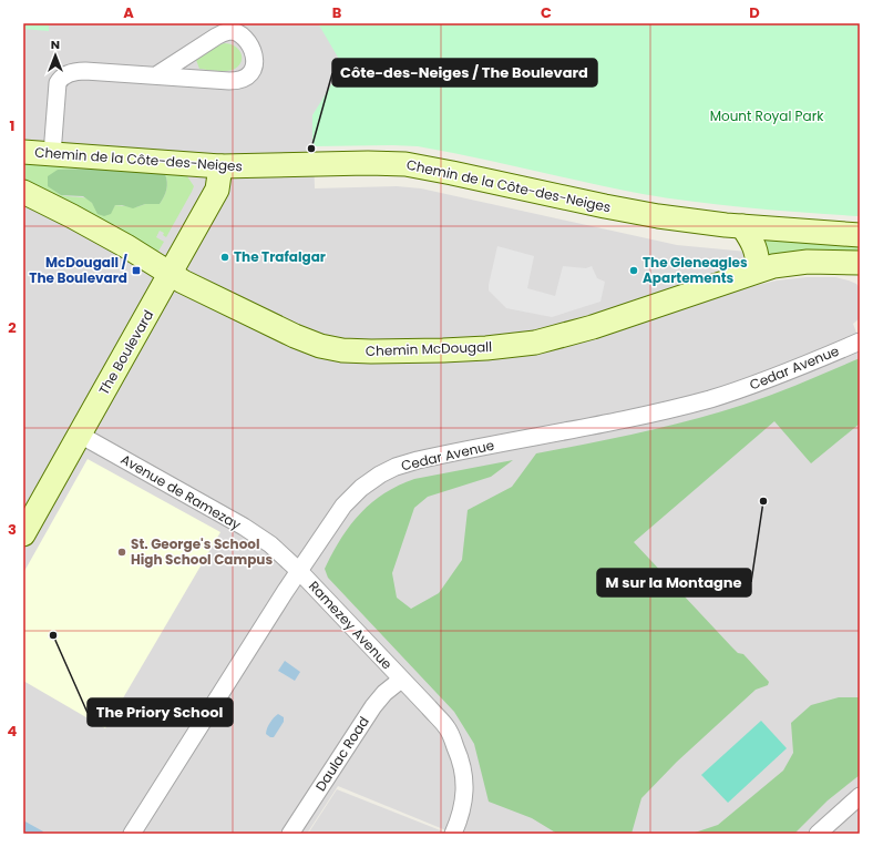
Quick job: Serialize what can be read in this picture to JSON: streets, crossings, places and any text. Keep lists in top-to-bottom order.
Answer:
{
  "streets": {
    "main road": ["Chemin de la Côte-des-Neiges", "Chemin McDougall", "The Boulevard"],
    "street": [
      "Cedar Avenue",
      "Avenue de Ramezay",
      "Ramezey Avenue",
      "Daulac Road"
    ]
  },
  "crossings": [
    ["Chemin de la Côte-des-Neiges", "The Boulevard"],
    ["Chemin McDougall", "The Boulevard"],
    ["The Boulevard", "Avenue de Ramezay"],
    ["Cedar Avenue", "Avenue de Ramezay"],
    ["Cedar Avenue", "Ramezey Avenue"],
    ["Avenue de Ramezay", "Ramezey Avenue"],
    ["Ramezey Avenue", "Daulac Road"]
  ],
  "parks": ["Mount Royal Park"],
  "places": {
    "other": [
      "Côte-des-Neiges / The Boulevard",
      "The Trafalgar",
      "The Gleneagles Apartements",
      "M sur la Montagne",
      "St. George's School High School Campus",
      "The Priory School"
    ],
    "transit": ["McDougall / The Boulevard"]
  },
  "north": "top",
  "grid": {
    "columns": [
      "A",
      "B",
      "C",
      "D"
    ],
    "rows": [
      "1",
      "2",
      "3",
      "4"
    ]
  }
}
